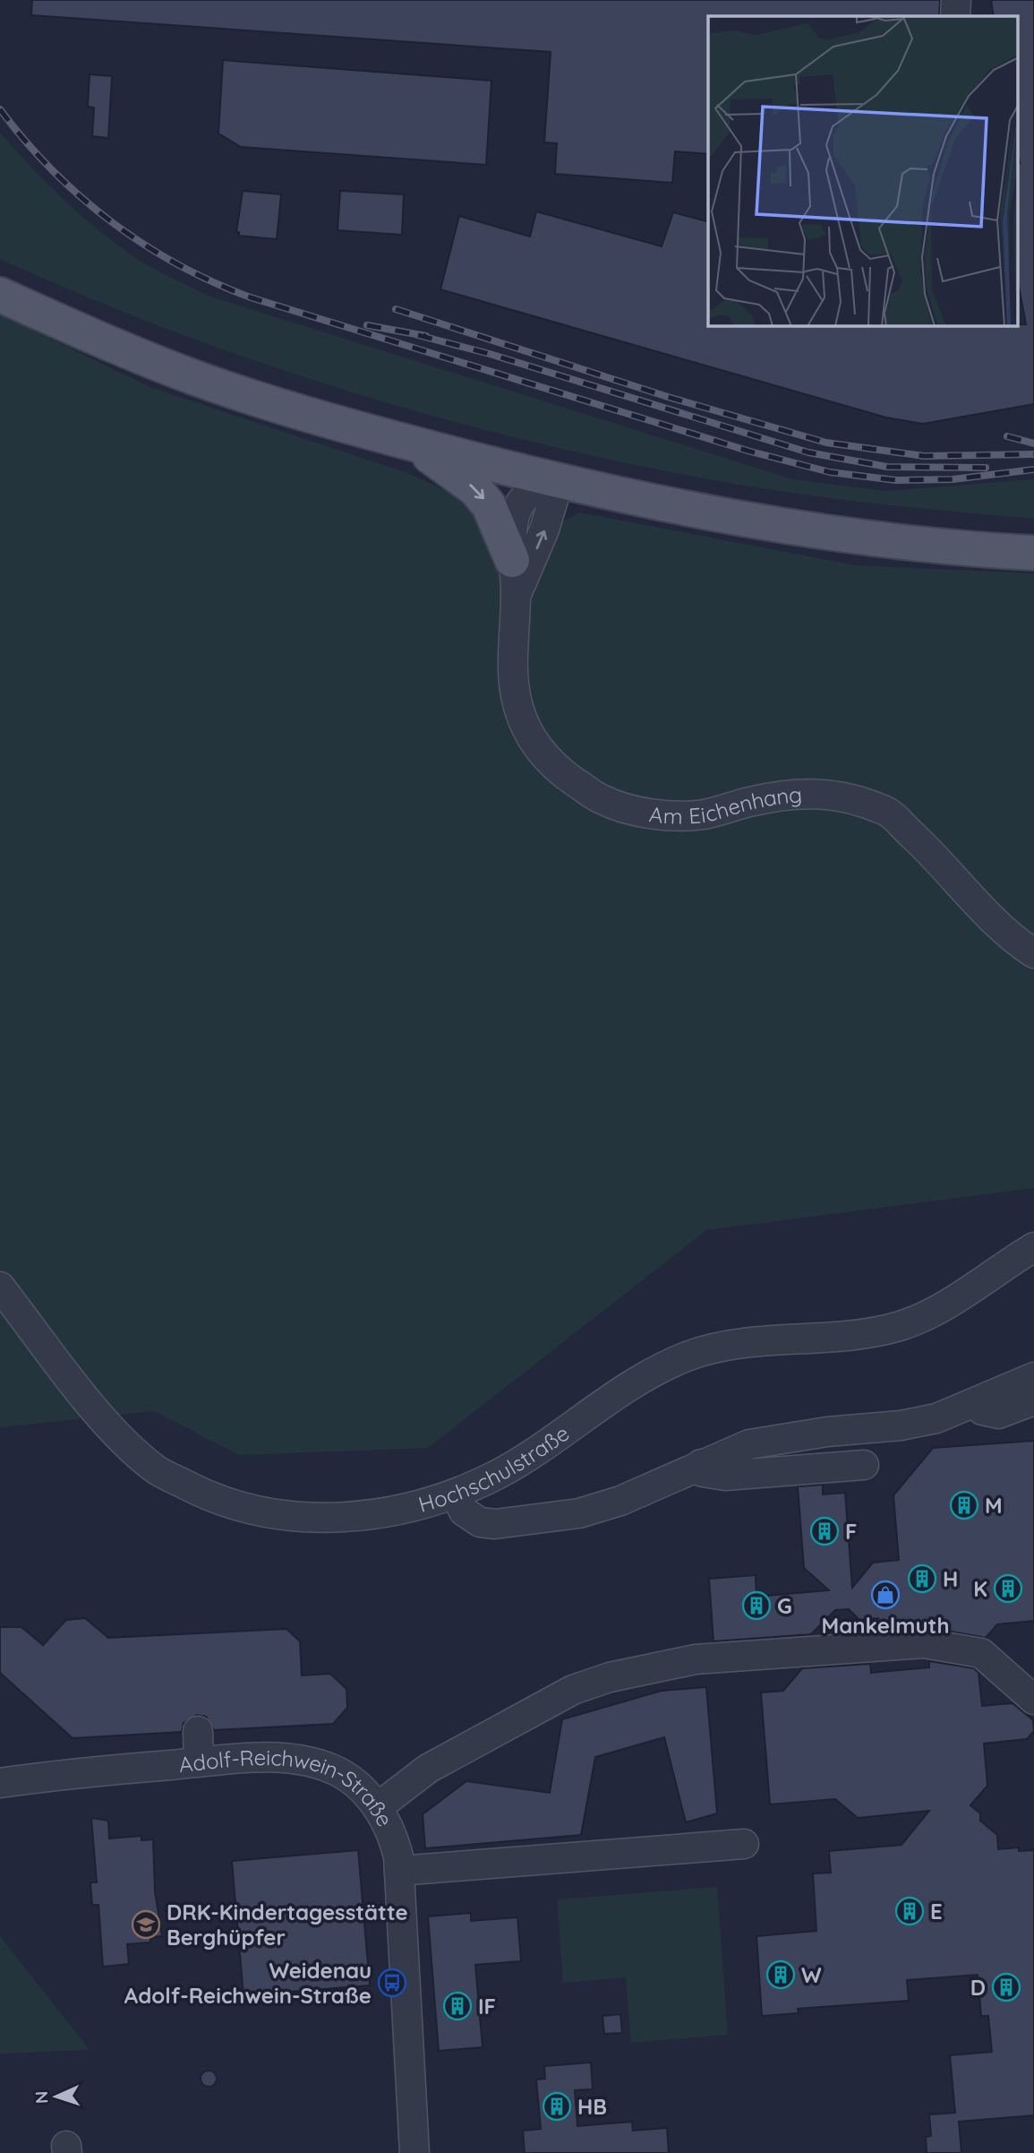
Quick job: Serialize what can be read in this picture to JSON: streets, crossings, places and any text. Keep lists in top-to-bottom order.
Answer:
{
  "streets": {
    "street": ["Am Eichenhang", "Hochschulstraße", "Adolf-Reichwein-Straße"]
  },
  "places": {
    "building": [
      "M",
      "F",
      "H",
      "K",
      "G",
      "E",
      "W",
      "D",
      "IF",
      "HB"
    ],
    "shop": ["Mankelmuth"],
    "school or university": ["DRK-Kindertagesstätte Berghüpfer"],
    "bus stop": ["Weidenau Adolf-Reichwein-Straße"]
  },
  "north": "left"
}
